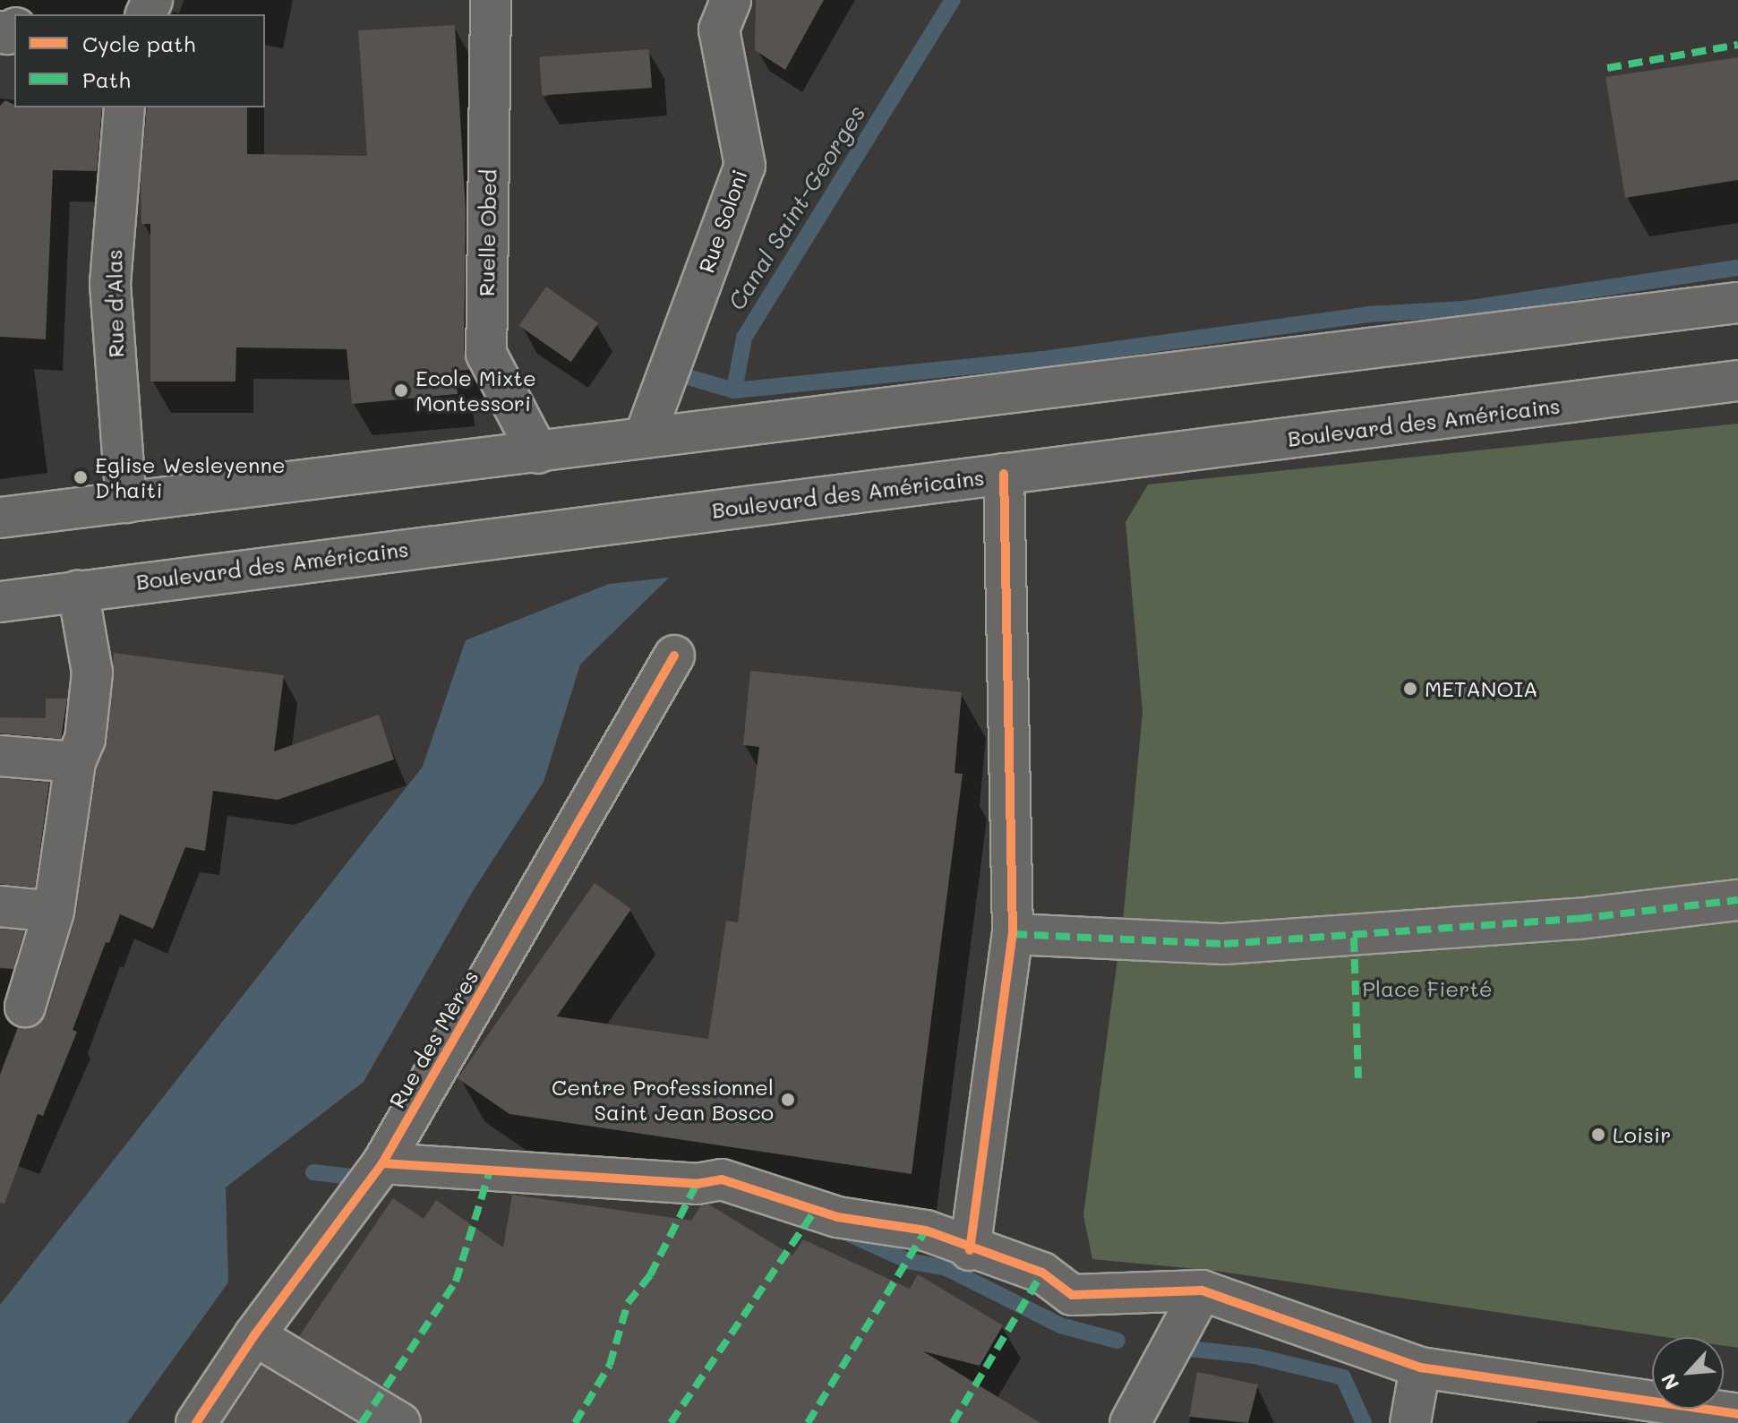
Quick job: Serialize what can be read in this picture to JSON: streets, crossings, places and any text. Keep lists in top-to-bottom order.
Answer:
{
  "streets": {
    "street": [
      "Rue Soloni",
      "Ruelle Obed",
      "Rue d'Alas",
      "Boulevard des Américains",
      "Rue des Mères"
    ]
  },
  "water": ["Canal Saint-Georges"],
  "parks": ["Place Fierté"],
  "places": [
    "Ecole Mixte Montessori",
    "Eglise Wesleyenne D'haiti",
    "METANOIA",
    "Centre Professionnel Saint Jean Bosco",
    "Loisir"
  ],
  "legend": ["Cycle path", "Path"],
  "north": "bottom left"
}
